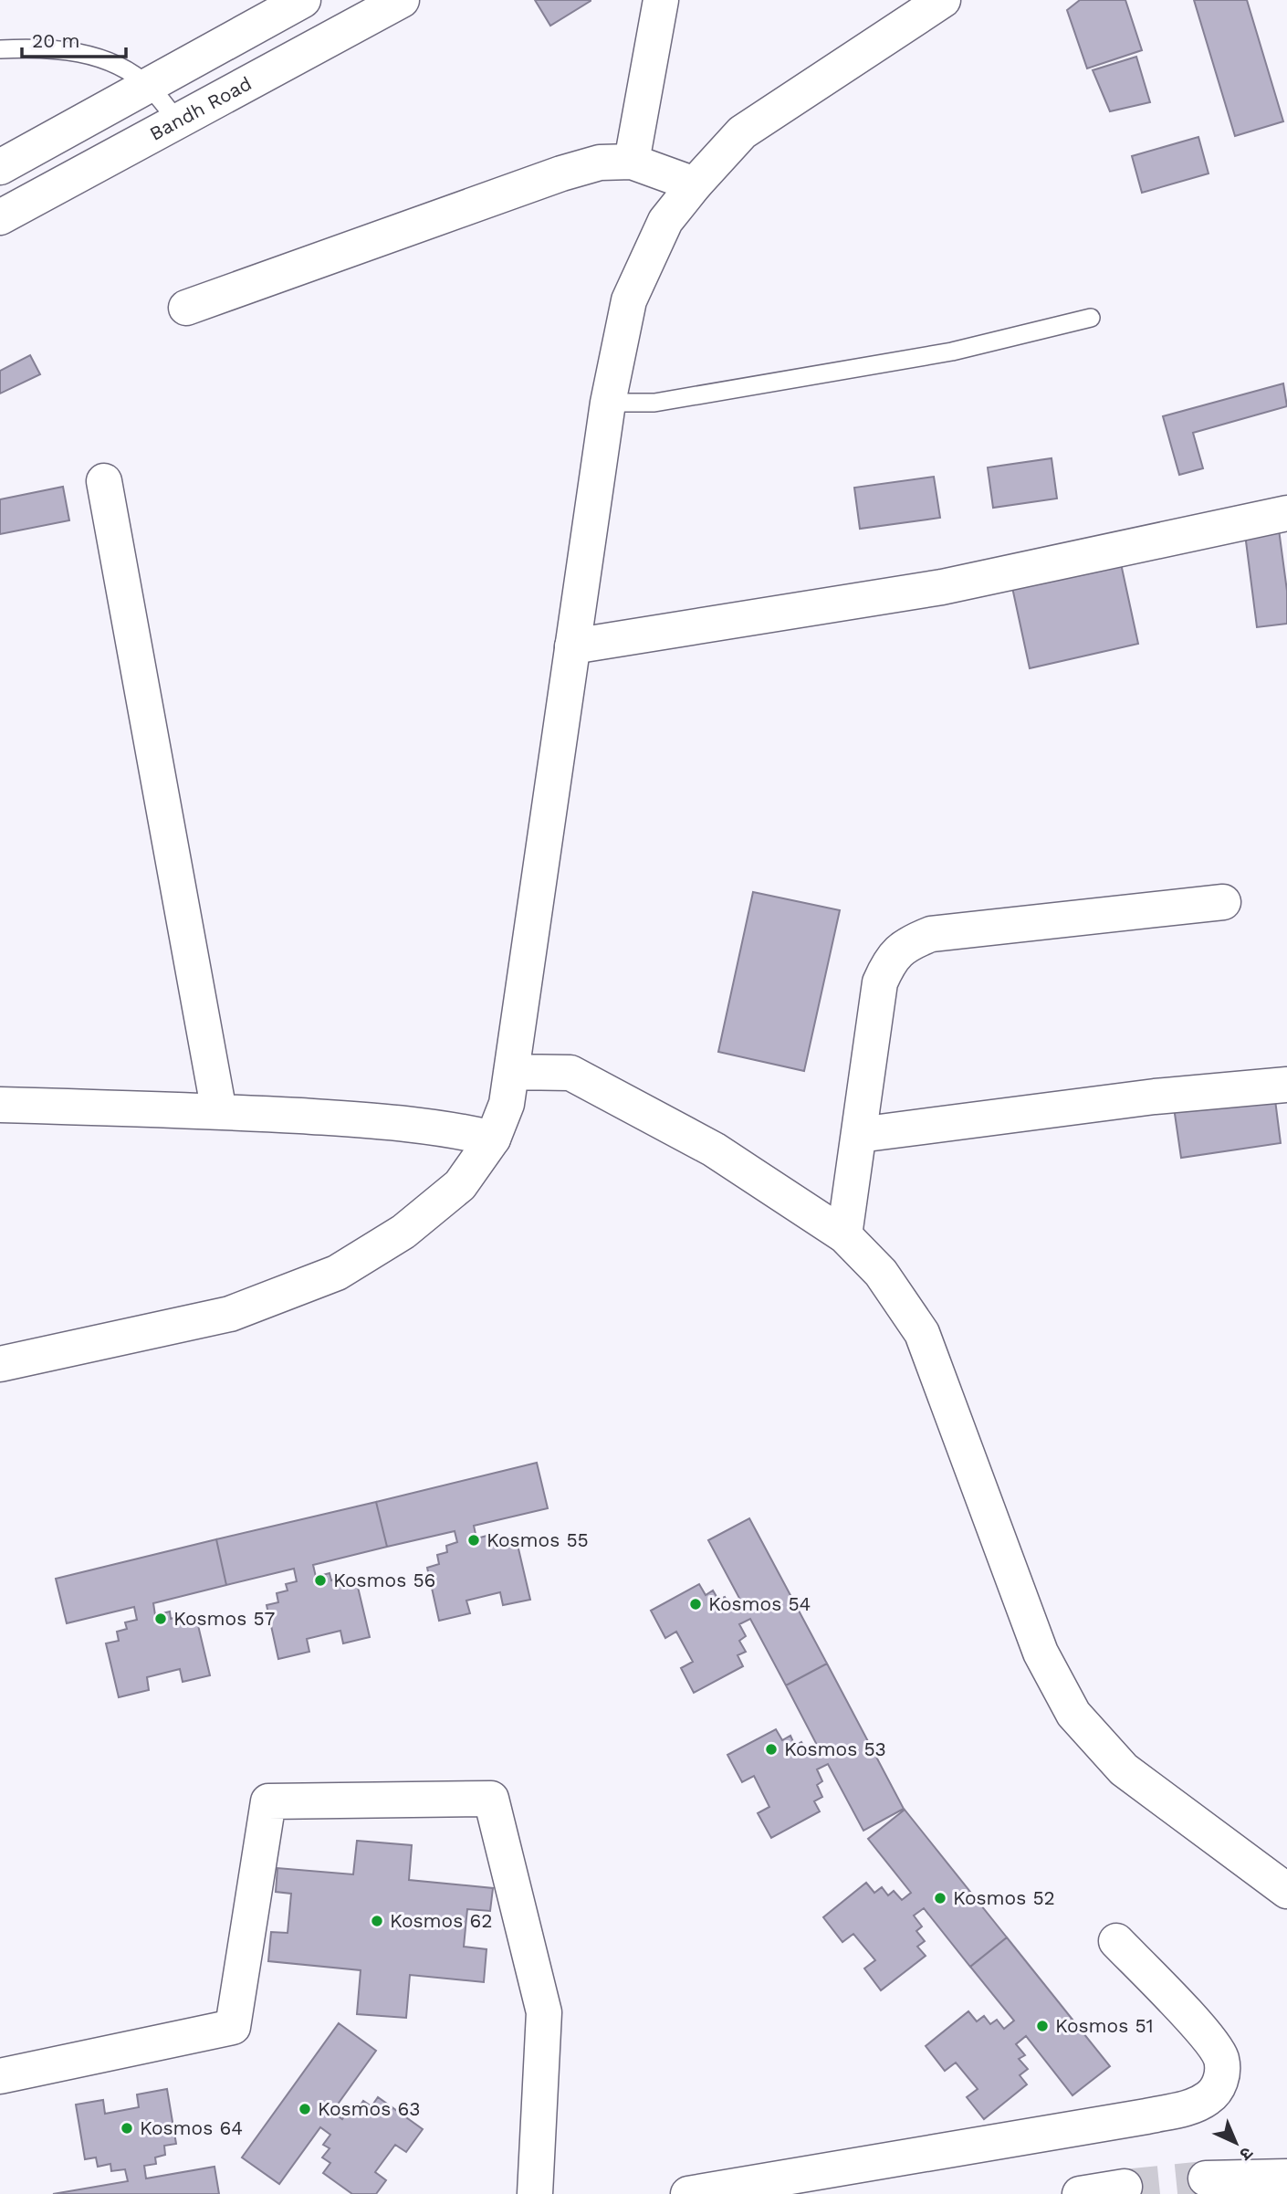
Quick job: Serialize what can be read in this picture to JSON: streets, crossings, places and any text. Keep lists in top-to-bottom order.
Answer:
{
  "streets": {
    "street": ["Bandh Road"]
  },
  "places": [
    "Kosmos 55",
    "Kosmos 56",
    "Kosmos 54",
    "Kosmos 57",
    "Kosmos 53",
    "Kosmos 52",
    "Kosmos 62",
    "Kosmos 51",
    "Kosmos 63",
    "Kosmos 64"
  ],
  "scale_bar": "20 m",
  "north": "bottom right"
}
